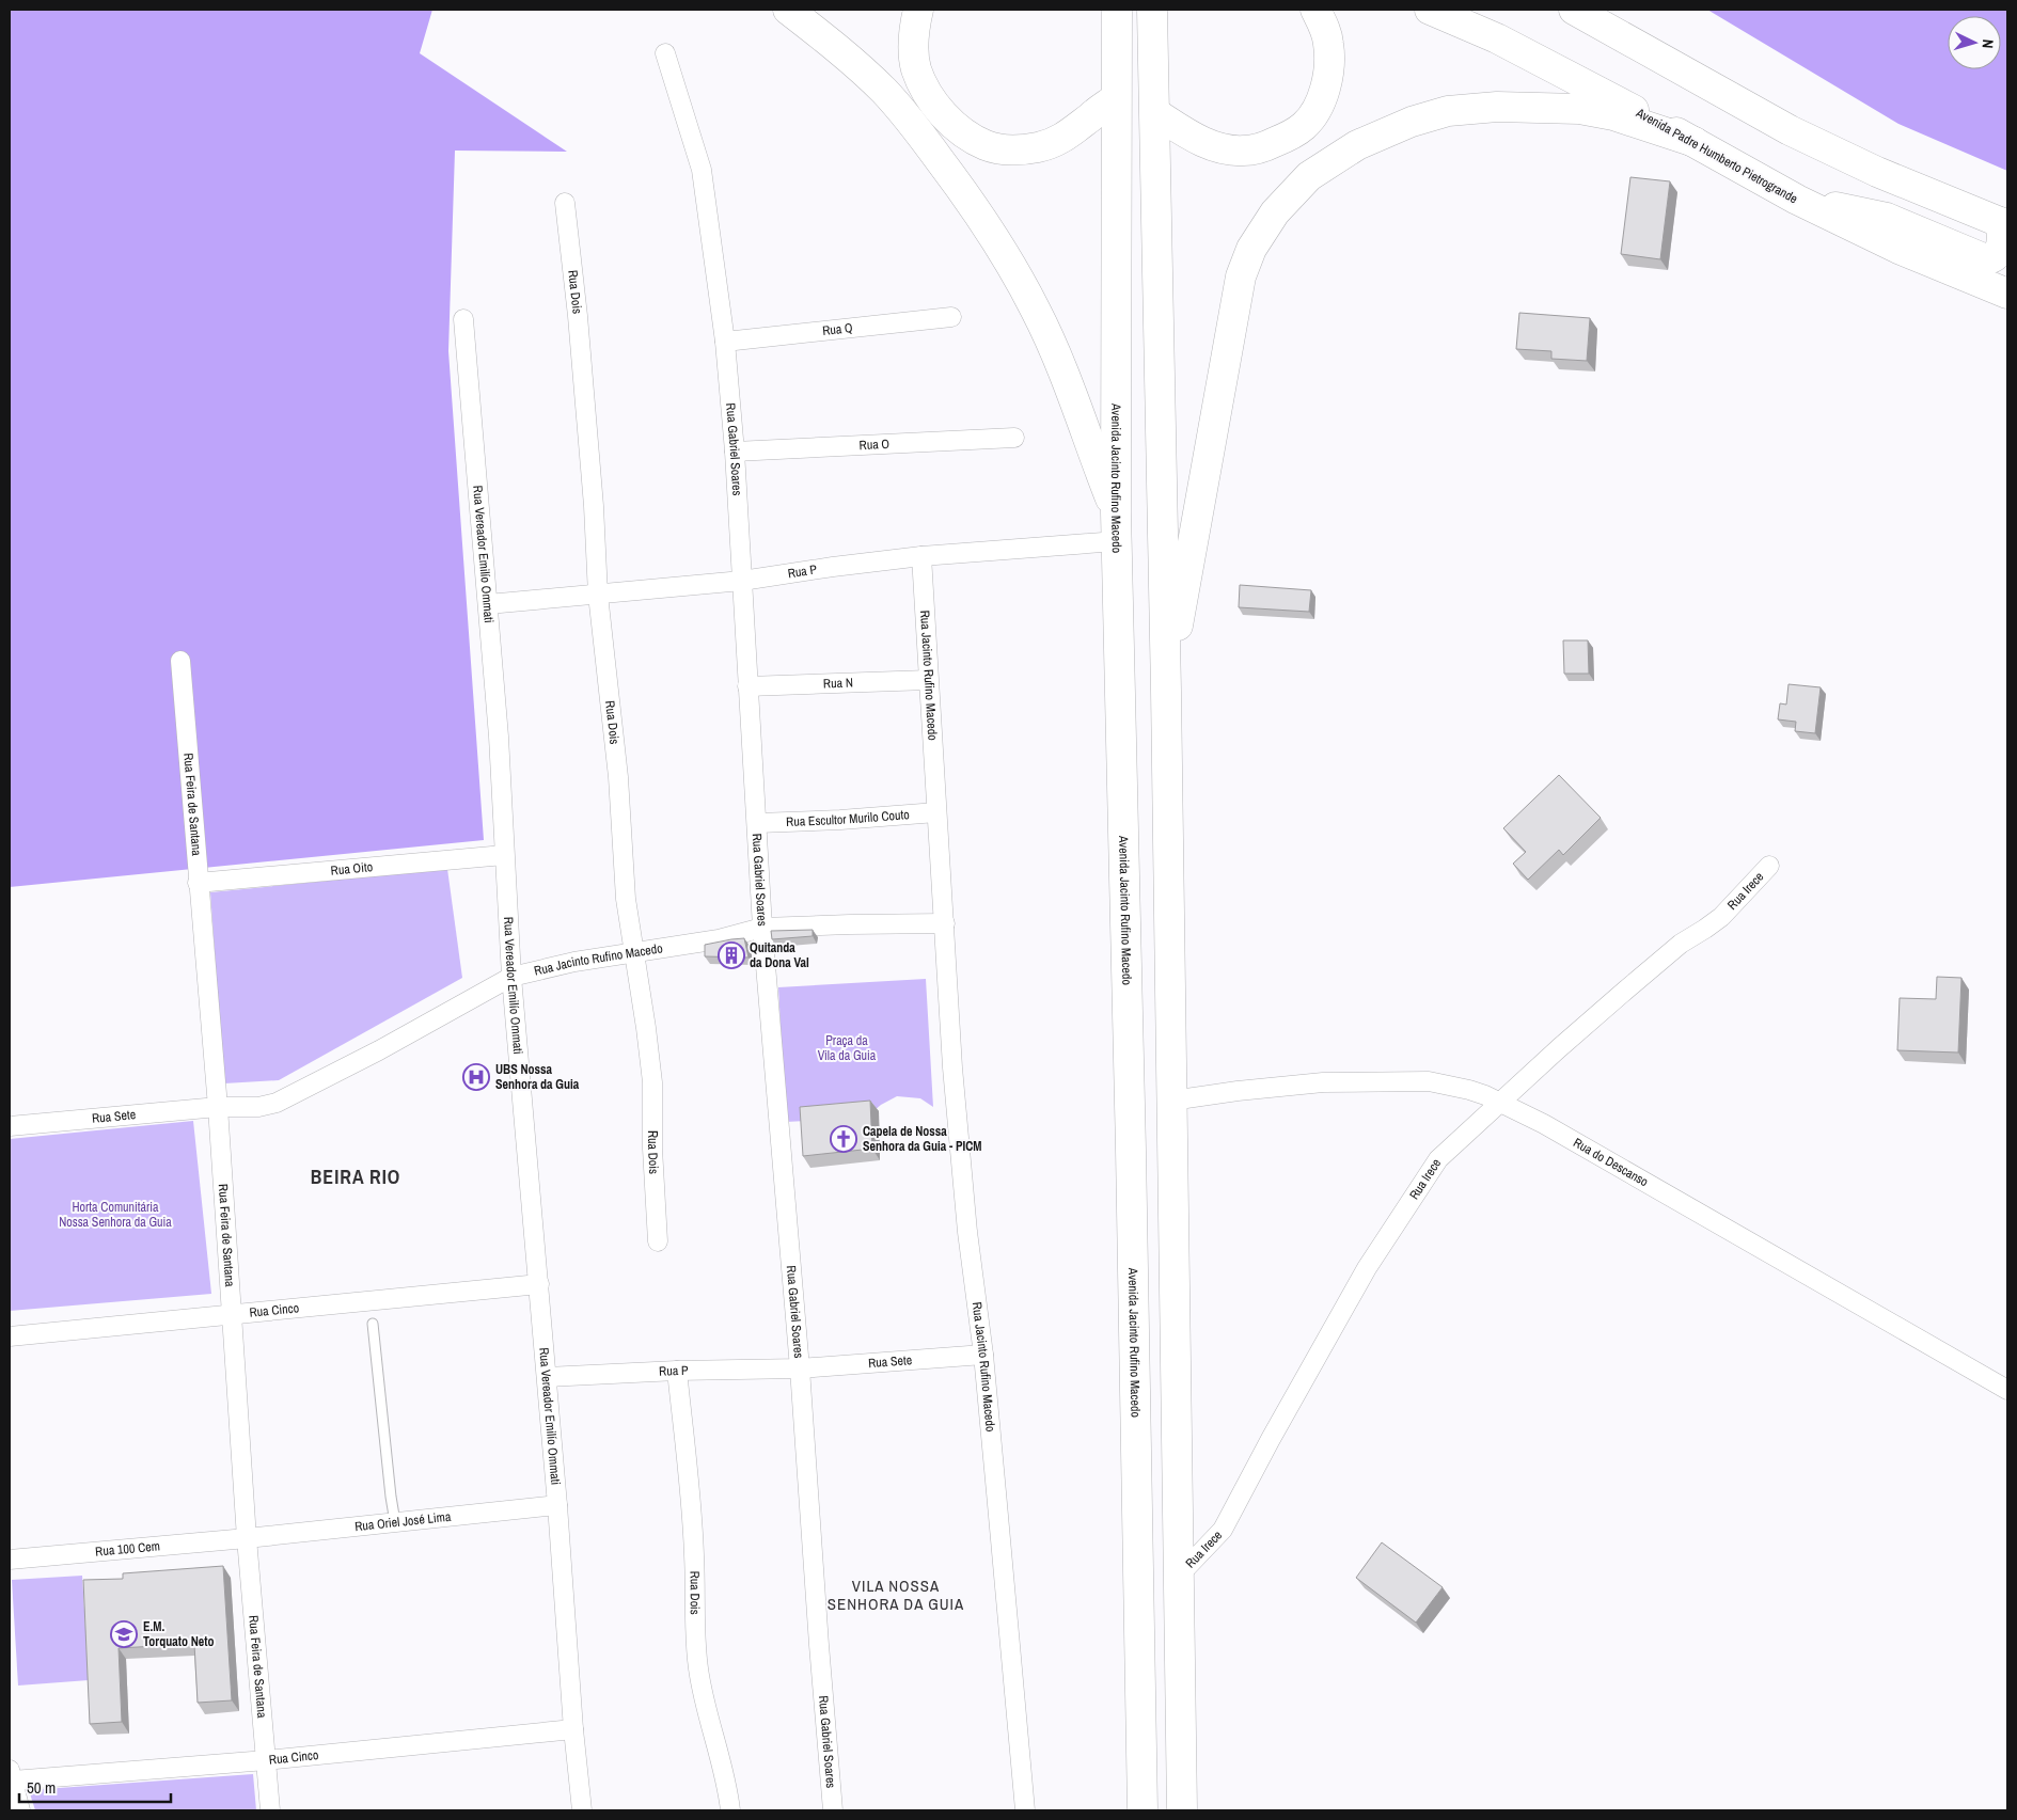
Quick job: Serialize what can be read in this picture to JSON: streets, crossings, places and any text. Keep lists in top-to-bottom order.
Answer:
{
  "streets": {
    "main road": ["Avenida Padre Humberto Pietrogrande", "Avenida Jacinto Rufino Macedo"],
    "street": [
      "Rua Dois",
      "Rua Q",
      "Rua O",
      "Rua Gabriel Soares",
      "Rua Vereador Emilío Ommati",
      "Rua P",
      "Rua Jacinto Rufino Macedo",
      "Rua N",
      "Rua Feira de Santana",
      "Rua Escultor Murilo Couto",
      "Rua Oito",
      "Rua Irece",
      "Rua Sete",
      "Rua do Descanso",
      "Rua Cinco",
      "Rua Oriel José Lima",
      "Rua 100 Cem"
    ]
  },
  "crossings": [
    ["Rua Dois", "Rua P"],
    ["Rua Dois", "Rua Jacinto Rufino Macedo"],
    ["Rua Q", "Rua Gabriel Soares"],
    ["Rua O", "Rua Gabriel Soares"],
    ["Rua Gabriel Soares", "Rua P"],
    ["Rua Gabriel Soares", "Rua Jacinto Rufino Macedo"],
    ["Rua Gabriel Soares", "Rua N"],
    ["Rua Gabriel Soares", "Rua Escultor Murilo Couto"],
    ["Rua Gabriel Soares", "Rua Sete"],
    ["Avenida Jacinto Rufino Macedo", "Rua P"],
    ["Rua Vereador Emilío Ommati", "Rua P"],
    ["Rua Vereador Emilío Ommati", "Rua Jacinto Rufino Macedo"],
    ["Rua Vereador Emilío Ommati", "Rua Oito"],
    ["Rua Vereador Emilío Ommati", "Rua Cinco"],
    ["Rua Vereador Emilío Ommati", "Rua Oriel José Lima"],
    ["Rua P", "Rua Jacinto Rufino Macedo"],
    ["Rua P", "Rua Sete"],
    ["Rua Jacinto Rufino Macedo", "Rua N"],
    ["Rua Jacinto Rufino Macedo", "Rua Feira de Santana"],
    ["Rua Jacinto Rufino Macedo", "Rua Escultor Murilo Couto"],
    ["Rua Jacinto Rufino Macedo", "Rua Sete"],
    ["Rua Feira de Santana", "Rua Oito"],
    ["Rua Feira de Santana", "Rua Sete"],
    ["Rua Feira de Santana", "Rua Cinco"],
    ["Rua Feira de Santana", "Rua Oriel José Lima"],
    ["Rua Feira de Santana", "Rua 100 Cem"],
    ["Rua Irece", "Rua do Descanso"],
    ["Rua Oriel José Lima", "Rua 100 Cem"]
  ],
  "districts": ["BEIRA RIO", "VILA NOSSA SENHORA DA GUIA"],
  "parks": ["Praça da Vila da Guia", "Horta Comunitária Nossa Senhora da Guia"],
  "places": {
    "building": ["Quitanda da Dona Val"],
    "hospital": ["UBS Nossa Senhora da Guia"],
    "church": ["Capela de Nossa Senhora da Guia - PICM"],
    "school or university": ["E.M. Torquato Neto"]
  },
  "scale_bar": "50 m",
  "north": "right"
}
